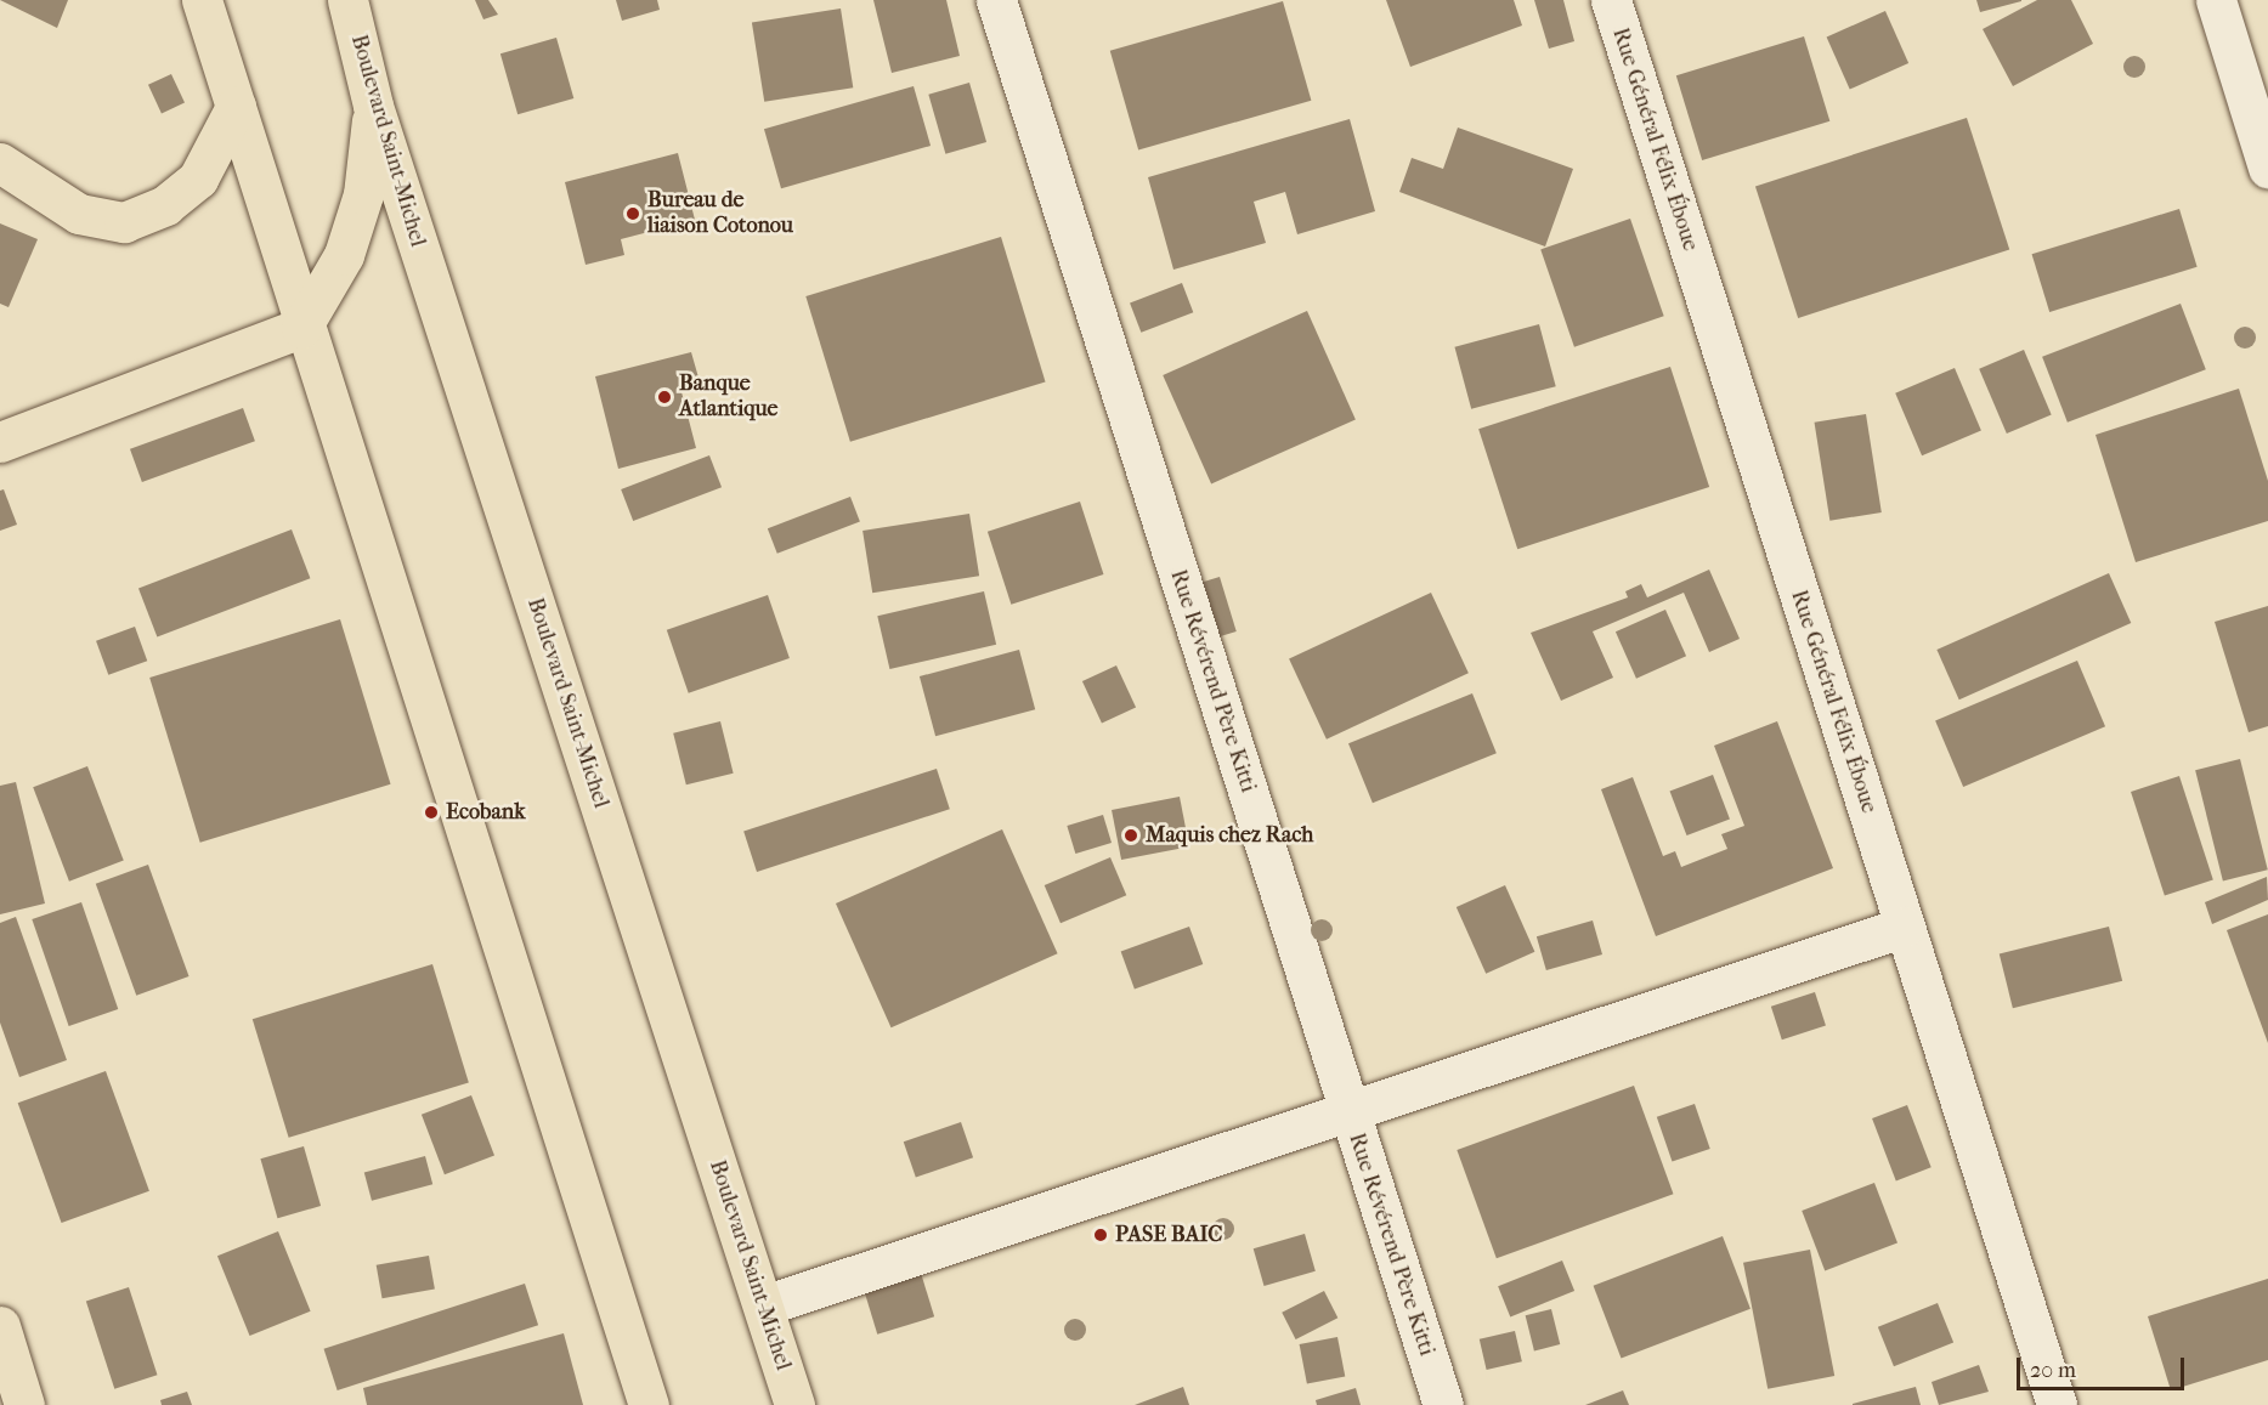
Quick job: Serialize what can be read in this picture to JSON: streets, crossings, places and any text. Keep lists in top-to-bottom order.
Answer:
{
  "streets": {
    "main road": ["Boulevard Saint-Michel"],
    "street": ["Rue Général Félix Éboue", "Rue Révérend Père Kitti"]
  },
  "places": [
    "Bureau de liaison Cotonou",
    "Banque Atlantique",
    "Ecobank",
    "Maquis chez Rach",
    "PASE BAIC"
  ],
  "scale_bar": "20 m"
}
